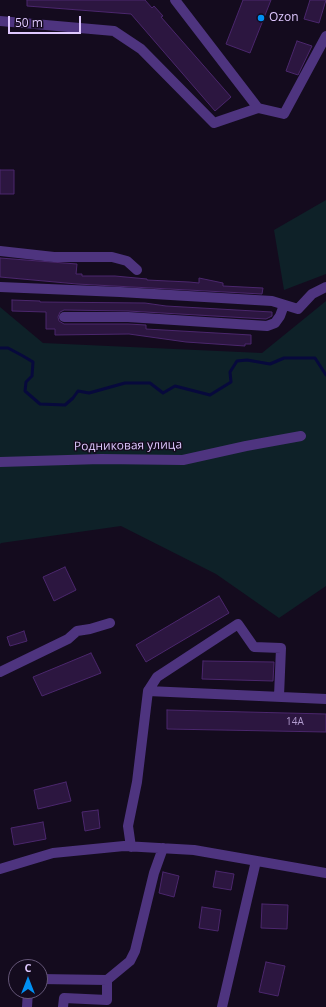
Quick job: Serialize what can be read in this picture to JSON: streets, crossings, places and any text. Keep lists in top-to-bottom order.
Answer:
{
  "streets": {
    "street": ["Родниковая улица"]
  },
  "places": ["Ozon"],
  "house_numbers": ["14А"],
  "scale_bar": "50 m",
  "north": "top"
}
